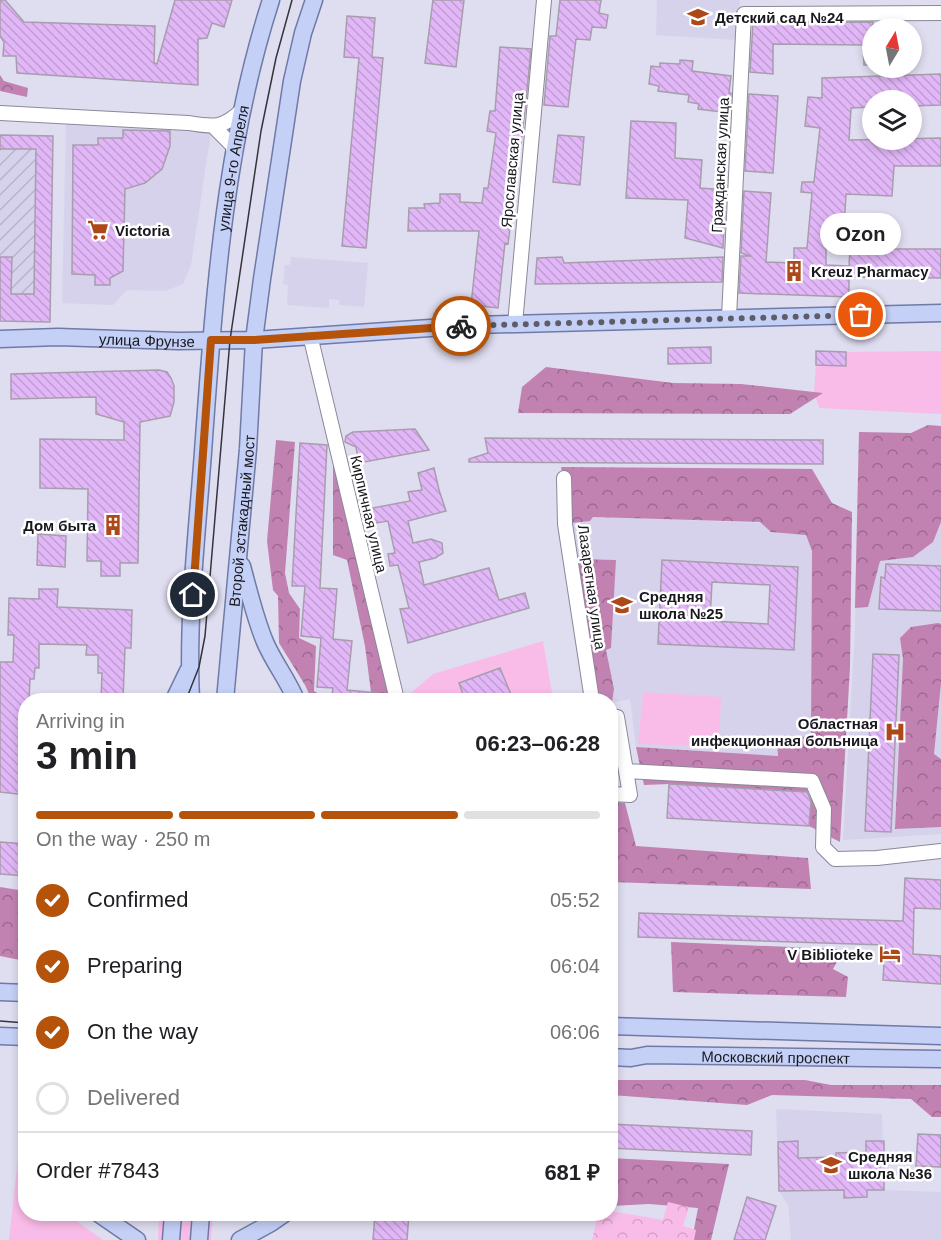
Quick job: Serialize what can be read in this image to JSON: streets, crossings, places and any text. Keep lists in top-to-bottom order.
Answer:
{
  "streets": {
    "main road": [
      "улица 9-го Апреля",
      "улица Фрунзе",
      "Второй эстакадный мост",
      "Московский проспект"
    ],
    "street": [
      "Ярославская улица",
      "Гражданская улица",
      "Кирпичная улица",
      "Лазаретная улица"
    ]
  },
  "crossings": [
    ["Ярославская улица", "улица Фрунзе"],
    ["Гражданская улица", "улица Фрунзе"],
    ["улица 9-го Апреля", "улица Фрунзе"],
    ["улица Фрунзе", "Кирпичная улица"],
    ["улица Фрунзе", "Второй эстакадный мост"]
  ],
  "places": {
    "school or university": ["Детский сад №24", "Средняя школа №25", "Средняя школа №36"],
    "supermarket": ["Victoria"],
    "building": ["Kreuz Pharmacy", "Дом быта"],
    "other": ["Ozon"],
    "hospital": ["Областная инфекционная больница"],
    "hotel": ["V Biblioteke"]
  },
  "north": "top",
  "page": {
    "bubble": "Ozon",
    "heading": ["3 min", "Arriving in", "06:23–06:28"],
    "panel": ["Order #7843", "681 ₽"],
    "bar": "On the way · 250 m",
    "list": [
      ["Confirmed", "05:52"],
      ["Preparing", "06:04"],
      ["On the way", "06:06"],
      "Delivered"
    ]
  }
}
